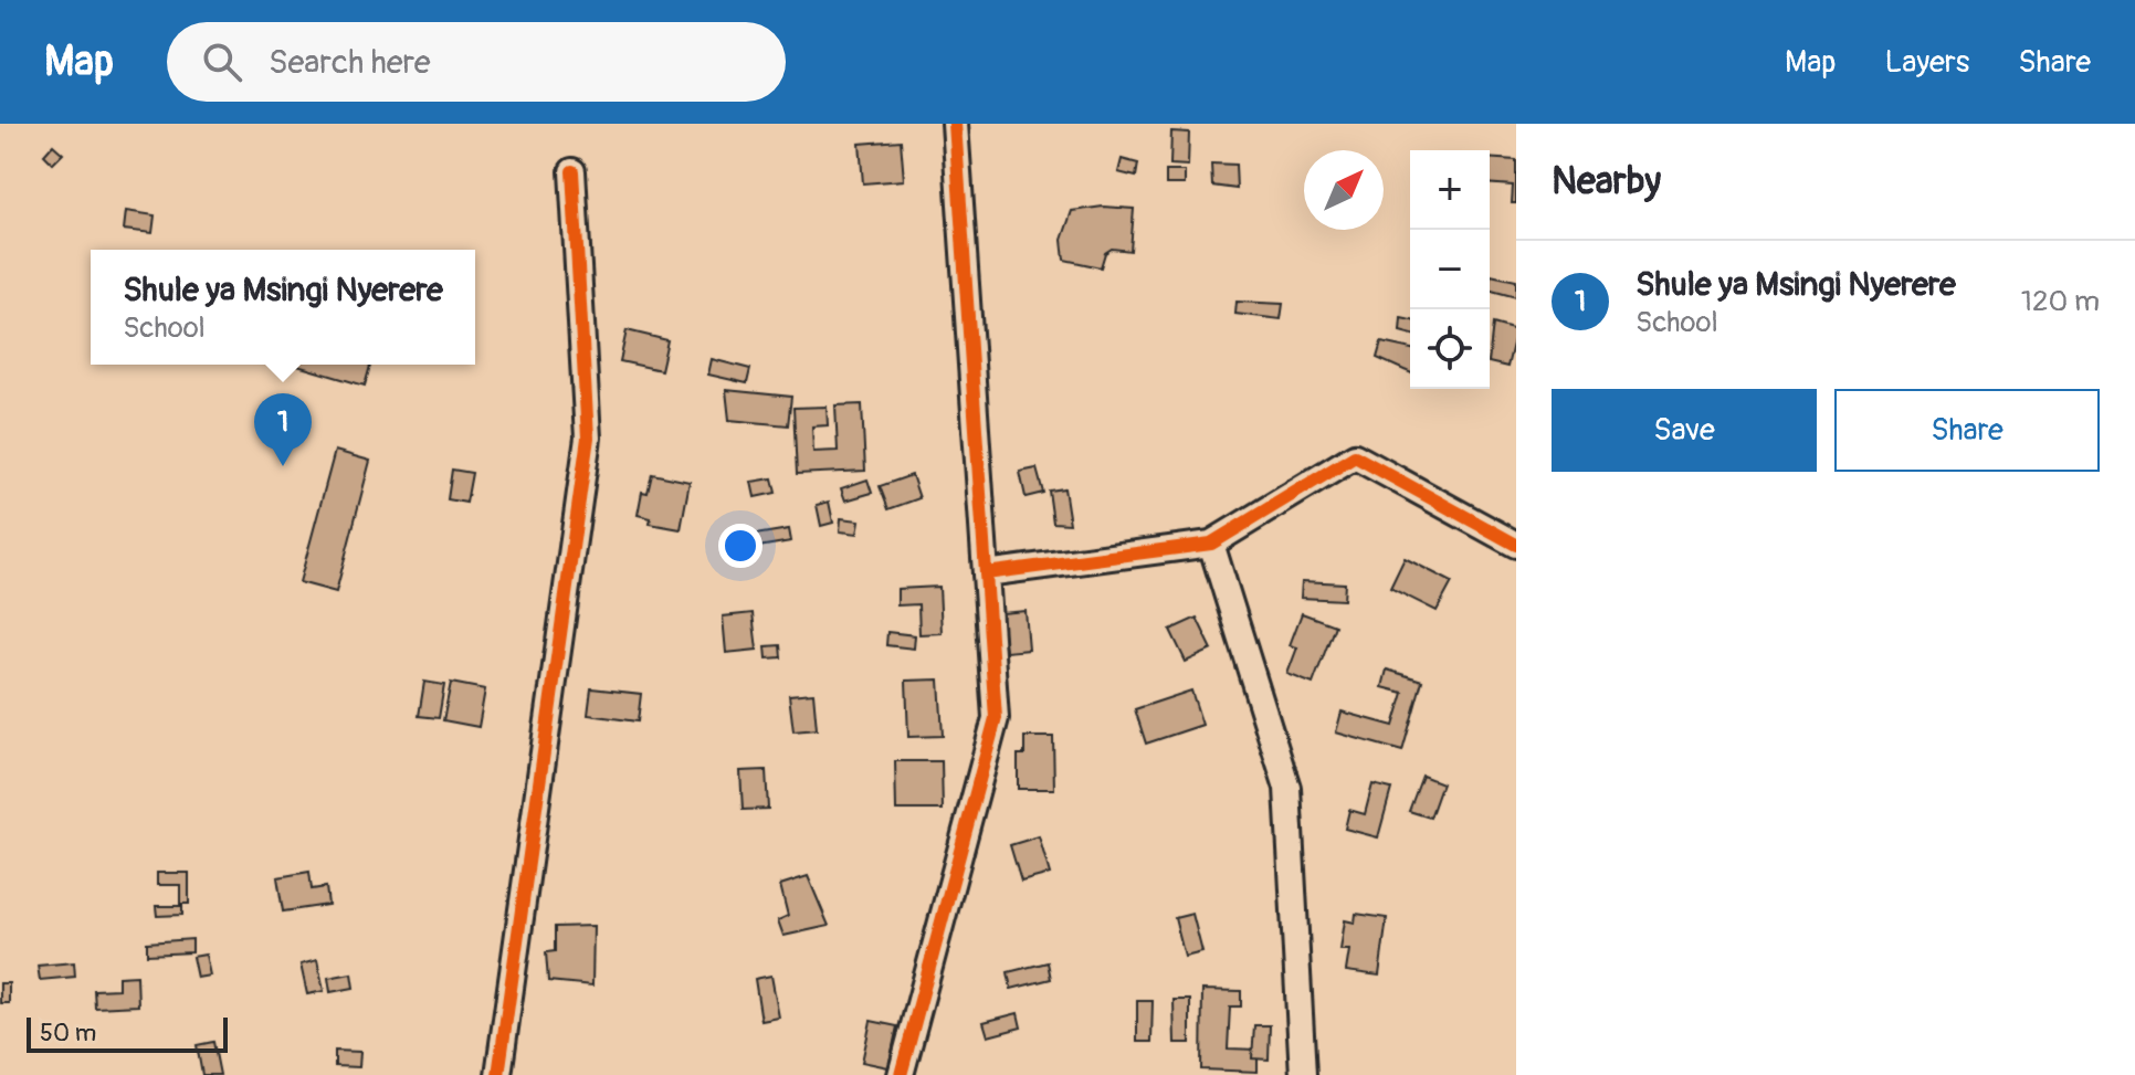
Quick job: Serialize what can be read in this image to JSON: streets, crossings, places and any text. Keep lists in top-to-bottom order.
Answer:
{
  "scale_bar": "50 m",
  "north": "top right",
  "page": {
    "header": "Map",
    "search": "Search here",
    "nav": ["Map", "Layers", "Share"],
    "heading": "Nearby",
    "map_buttons": ["+", "−"],
    "list": [
      {
        "mark": "1",
        "name": "Shule ya Msingi Nyerere",
        "note": "School",
        "value": "120 m"
      }
    ],
    "popup": ["Shule ya Msingi Nyerere", "School"],
    "buttons": ["Save", "Share"],
    "pins": "1",
    "scale": "50 m"
  }
}
